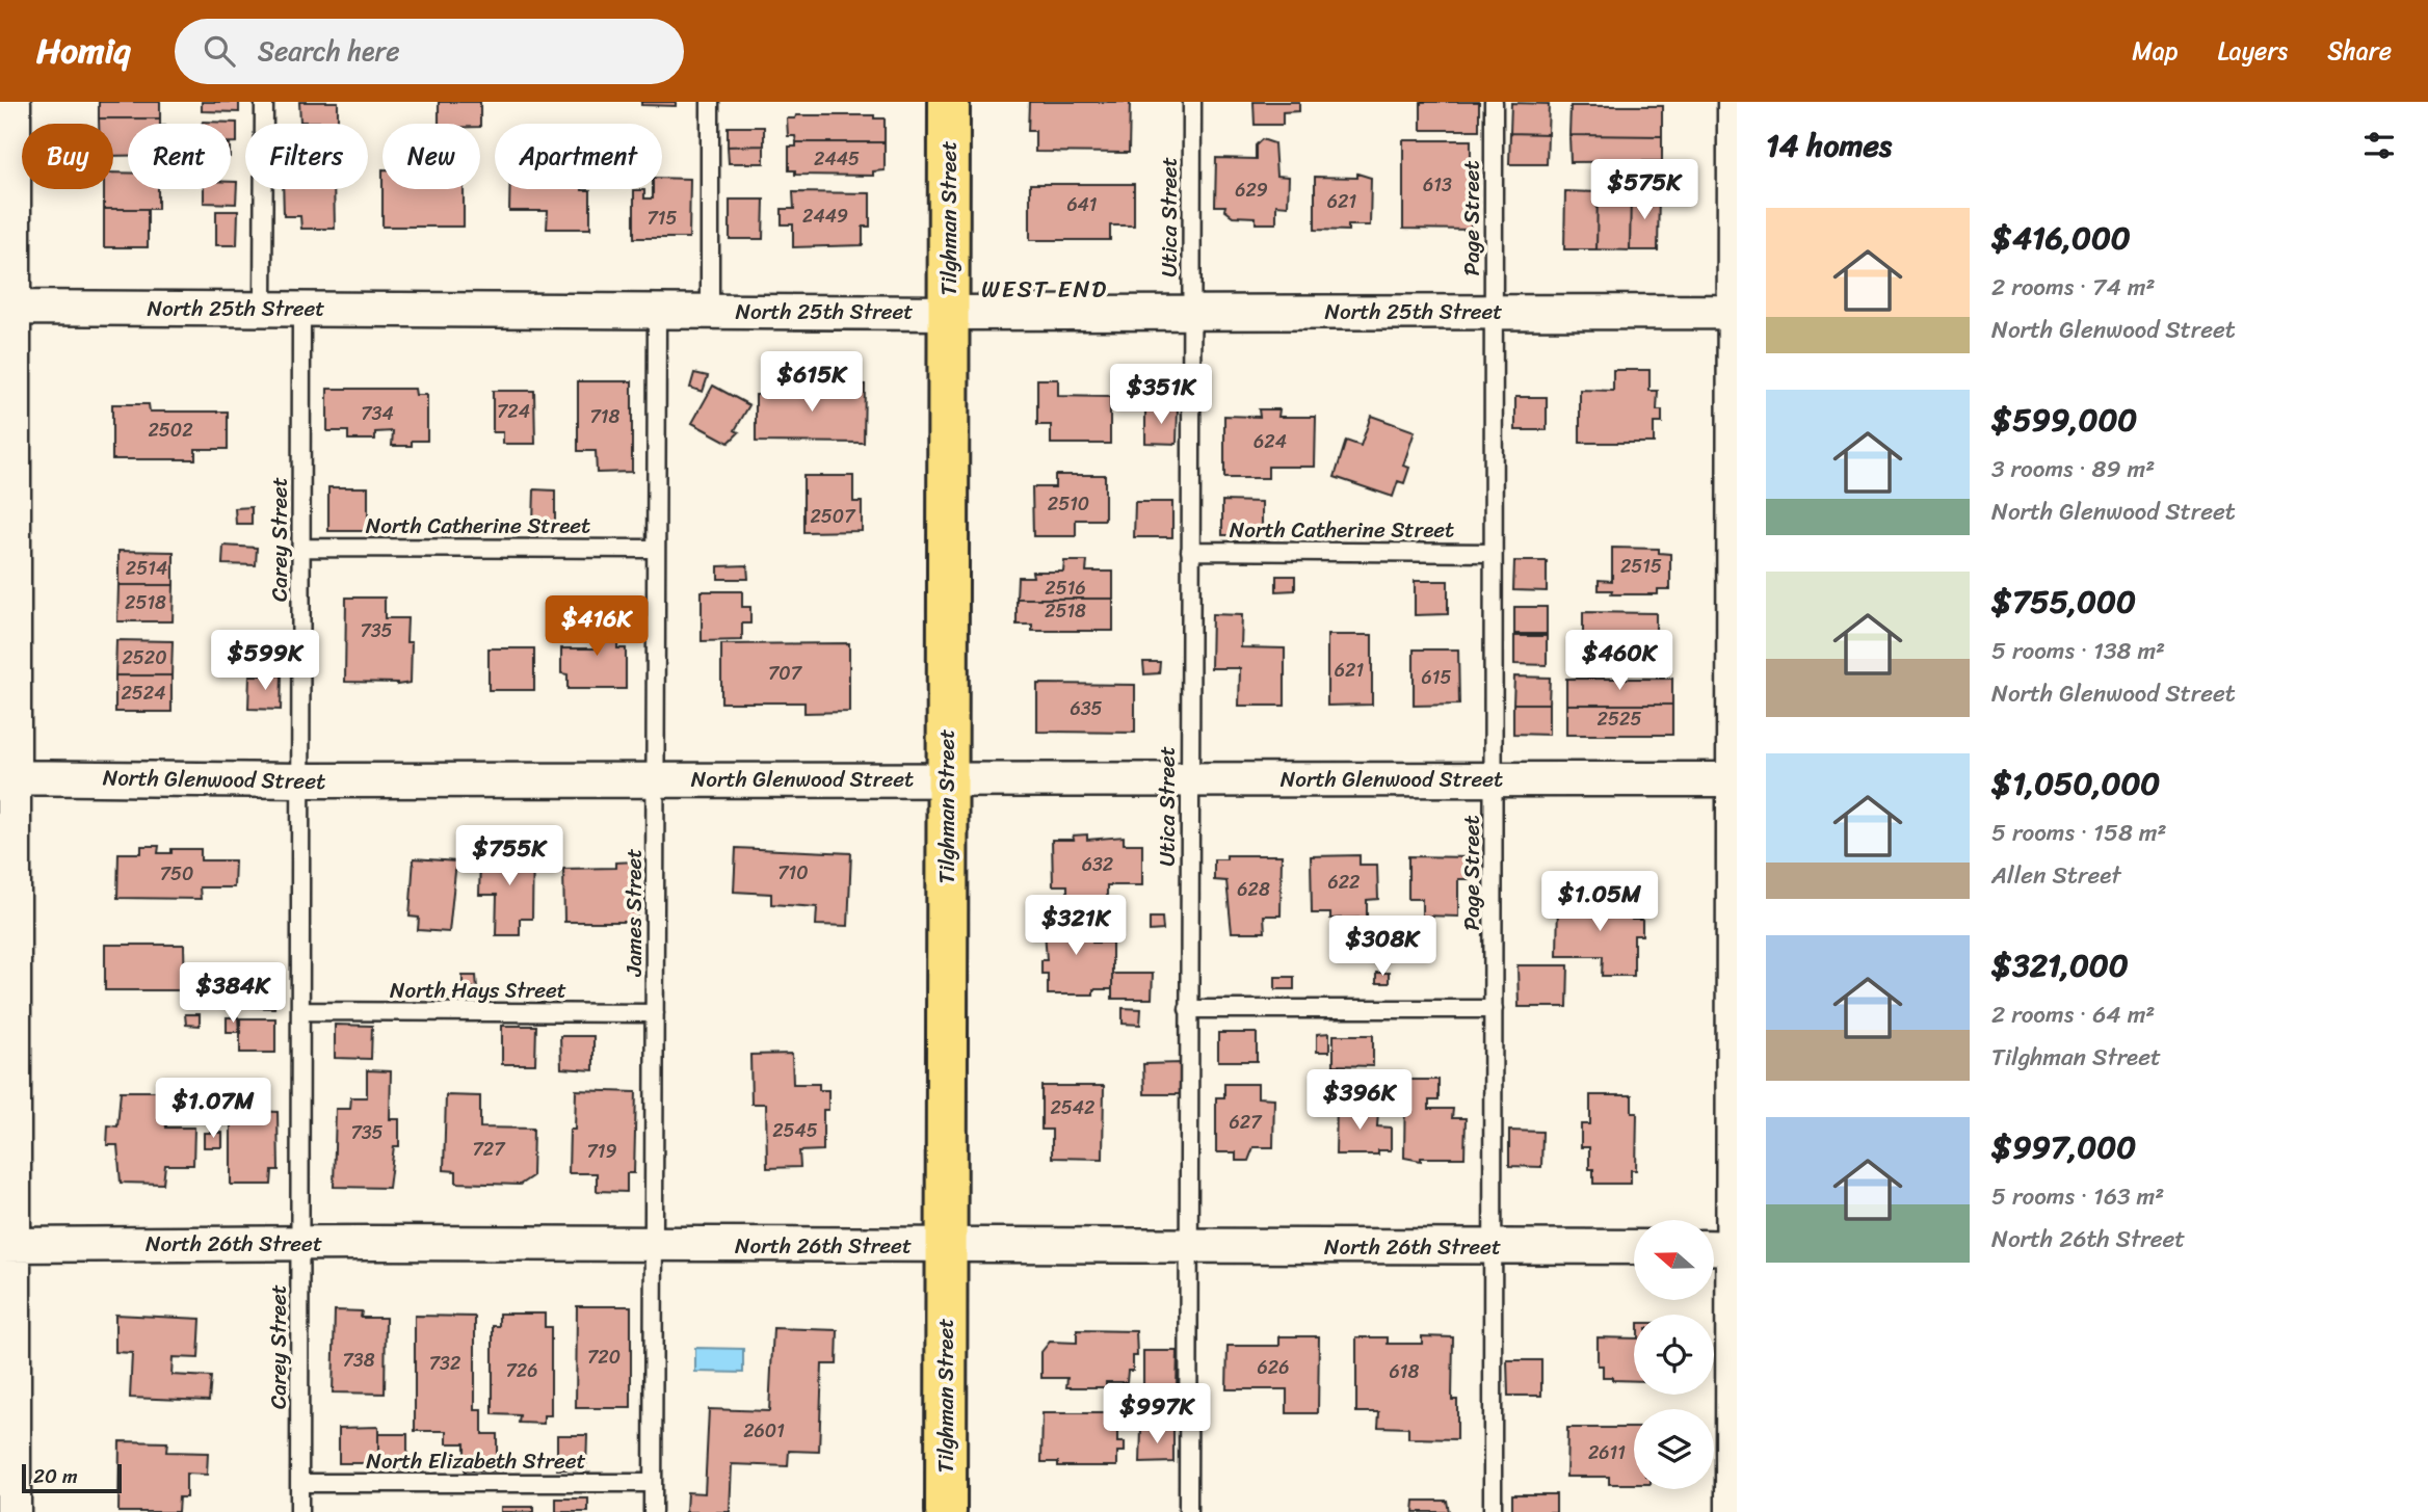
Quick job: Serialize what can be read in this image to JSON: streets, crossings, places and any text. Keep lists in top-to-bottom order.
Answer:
{
  "streets": {
    "main road": ["Tilghman Street"],
    "street": ["North 25th Street", "North Glenwood Street", "North 26th Street"],
    "lane": [
      "Utica Street",
      "Page Street",
      "North Catherine Street",
      "Carey Street",
      "James Street",
      "North Hays Street",
      "North Elizabeth Street"
    ]
  },
  "crossings": [
    ["Utica Street", "North 25th Street"],
    ["Utica Street", "North Catherine Street"],
    ["Utica Street", "North Glenwood Street"],
    ["Utica Street", "North 26th Street"],
    ["Tilghman Street", "North 25th Street"],
    ["Tilghman Street", "North Glenwood Street"],
    ["Tilghman Street", "North 26th Street"],
    ["Page Street", "North 25th Street"],
    ["Page Street", "North Catherine Street"],
    ["Page Street", "North Glenwood Street"],
    ["Page Street", "North 26th Street"],
    ["North 25th Street", "Carey Street"],
    ["North 25th Street", "James Street"],
    ["North Catherine Street", "Carey Street"],
    ["North Catherine Street", "James Street"],
    ["Carey Street", "North Glenwood Street"],
    ["Carey Street", "North Hays Street"],
    ["Carey Street", "North 26th Street"],
    ["Carey Street", "North Elizabeth Street"],
    ["North Glenwood Street", "James Street"],
    ["James Street", "North Hays Street"],
    ["James Street", "North 26th Street"],
    ["James Street", "North Elizabeth Street"]
  ],
  "districts": ["WEST END"],
  "house_numbers": [
    "2445",
    "613",
    "629",
    "621",
    "641",
    "2449",
    "715",
    "724",
    "734",
    "718",
    "2502",
    "624",
    "2510",
    "2507",
    "2515",
    "2514",
    "2516",
    "2518",
    "2518",
    "735",
    "2520",
    "621",
    "707",
    "615",
    "2524",
    "635",
    "2525",
    "632",
    "710",
    "750",
    "622",
    "628",
    "2542",
    "627",
    "2545",
    "735",
    "727",
    "719",
    "720",
    "738",
    "732",
    "626",
    "726",
    "618",
    "2601",
    "2611"
  ],
  "scale_bar": "20 m",
  "north": "left",
  "page": {
    "header": "Homiq",
    "search": "Search here",
    "nav": ["Map", "Layers", "Share"],
    "heading": "14 homes",
    "chip": [
      "Buy",
      "Rent",
      "Filters",
      "New",
      "Apartment"
    ],
    "price": [
      "$575K",
      "$615K",
      "$351K",
      "$416K",
      "$599K",
      "$460K",
      "$755K",
      "$1.05M",
      "$321K",
      "$308K",
      "$384K",
      "$396K",
      "$1.07M",
      "$997K"
    ],
    "list": [
      {
        "name": "$416,000",
        "note": "2 rooms · 74 m² · North Glenwood Street"
      },
      {
        "name": "$599,000",
        "note": "3 rooms · 89 m² · North Glenwood Street"
      },
      {
        "name": "$755,000",
        "note": "5 rooms · 138 m² · North Glenwood Street"
      },
      {
        "name": "$1,050,000",
        "note": "5 rooms · 158 m² · Allen Street"
      },
      {
        "name": "$321,000",
        "note": "2 rooms · 64 m² · Tilghman Street"
      },
      {
        "name": "$997,000",
        "note": "5 rooms · 163 m² · North 26th Street"
      }
    ],
    "scale": "20 m"
  }
}
